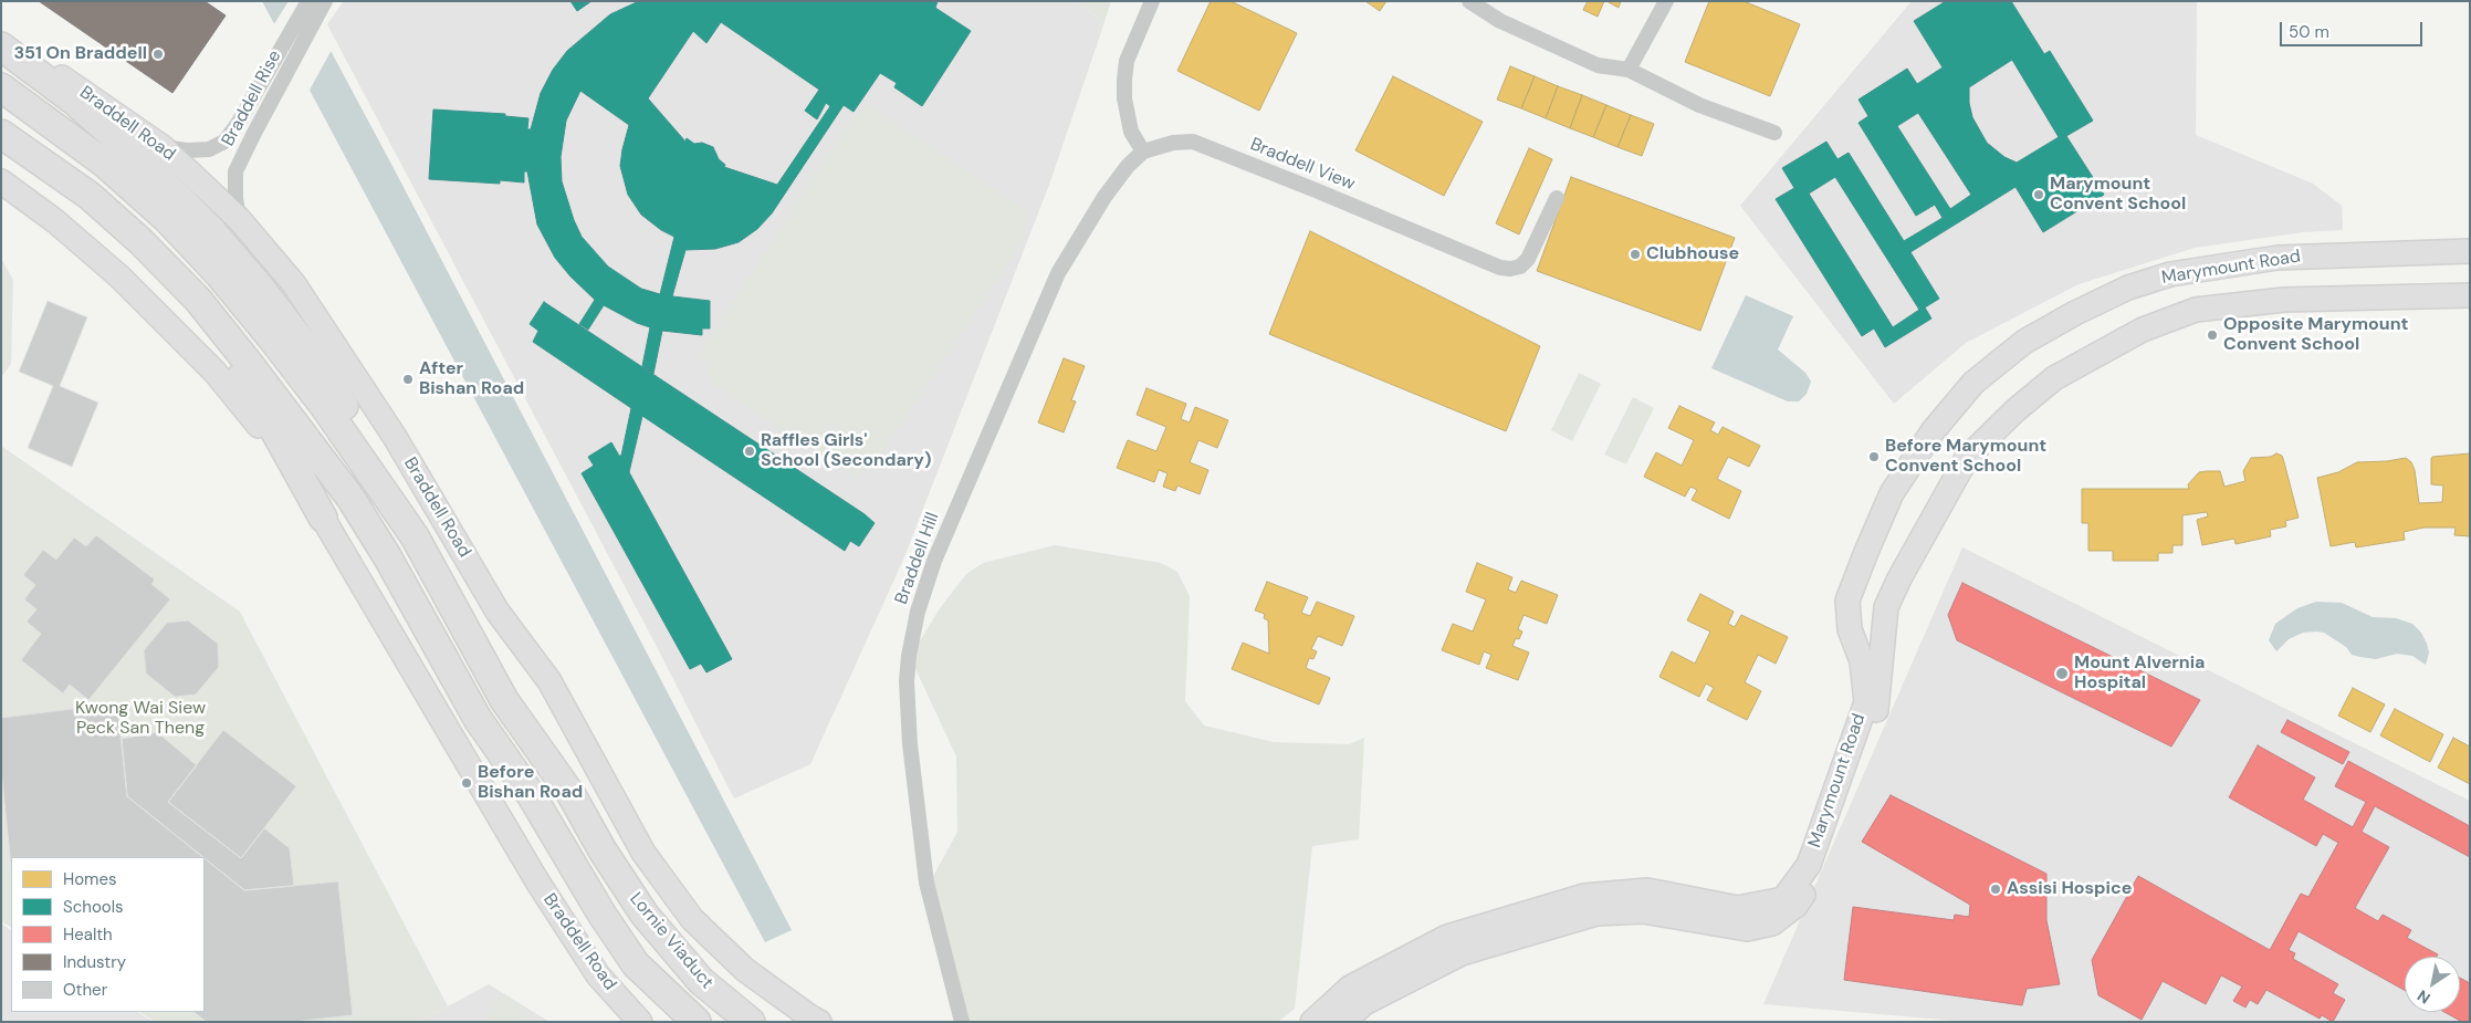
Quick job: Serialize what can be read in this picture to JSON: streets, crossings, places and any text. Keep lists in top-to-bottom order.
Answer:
{
  "streets": {
    "highway": ["Braddell Road", "Lornie Viaduct"],
    "main road": ["Marymount Road"],
    "street": ["Braddell Rise", "Braddell View", "Braddell Hill"]
  },
  "crossings": [
    ["Braddell Rise", "Braddell Road"],
    ["Braddell Road", "Lornie Viaduct"],
    ["Braddell View", "Braddell Hill"]
  ],
  "parks": ["Kwong Wai Siew Peck San Theng"],
  "places": [
    "351 On Braddell",
    "Marymount Convent School",
    "Clubhouse",
    "Opposite Marymount Convent School",
    "After Bishan Road",
    "Raffles Girls' School (Secondary)",
    "Before Marymount Convent School",
    "Mount Alvernia Hospital",
    "Before Bishan Road",
    "Assisi Hospice"
  ],
  "legend": [
    "Homes",
    "Schools",
    "Health",
    "Industry",
    "Other"
  ],
  "scale_bar": "50 m",
  "north": "bottom left"
}
